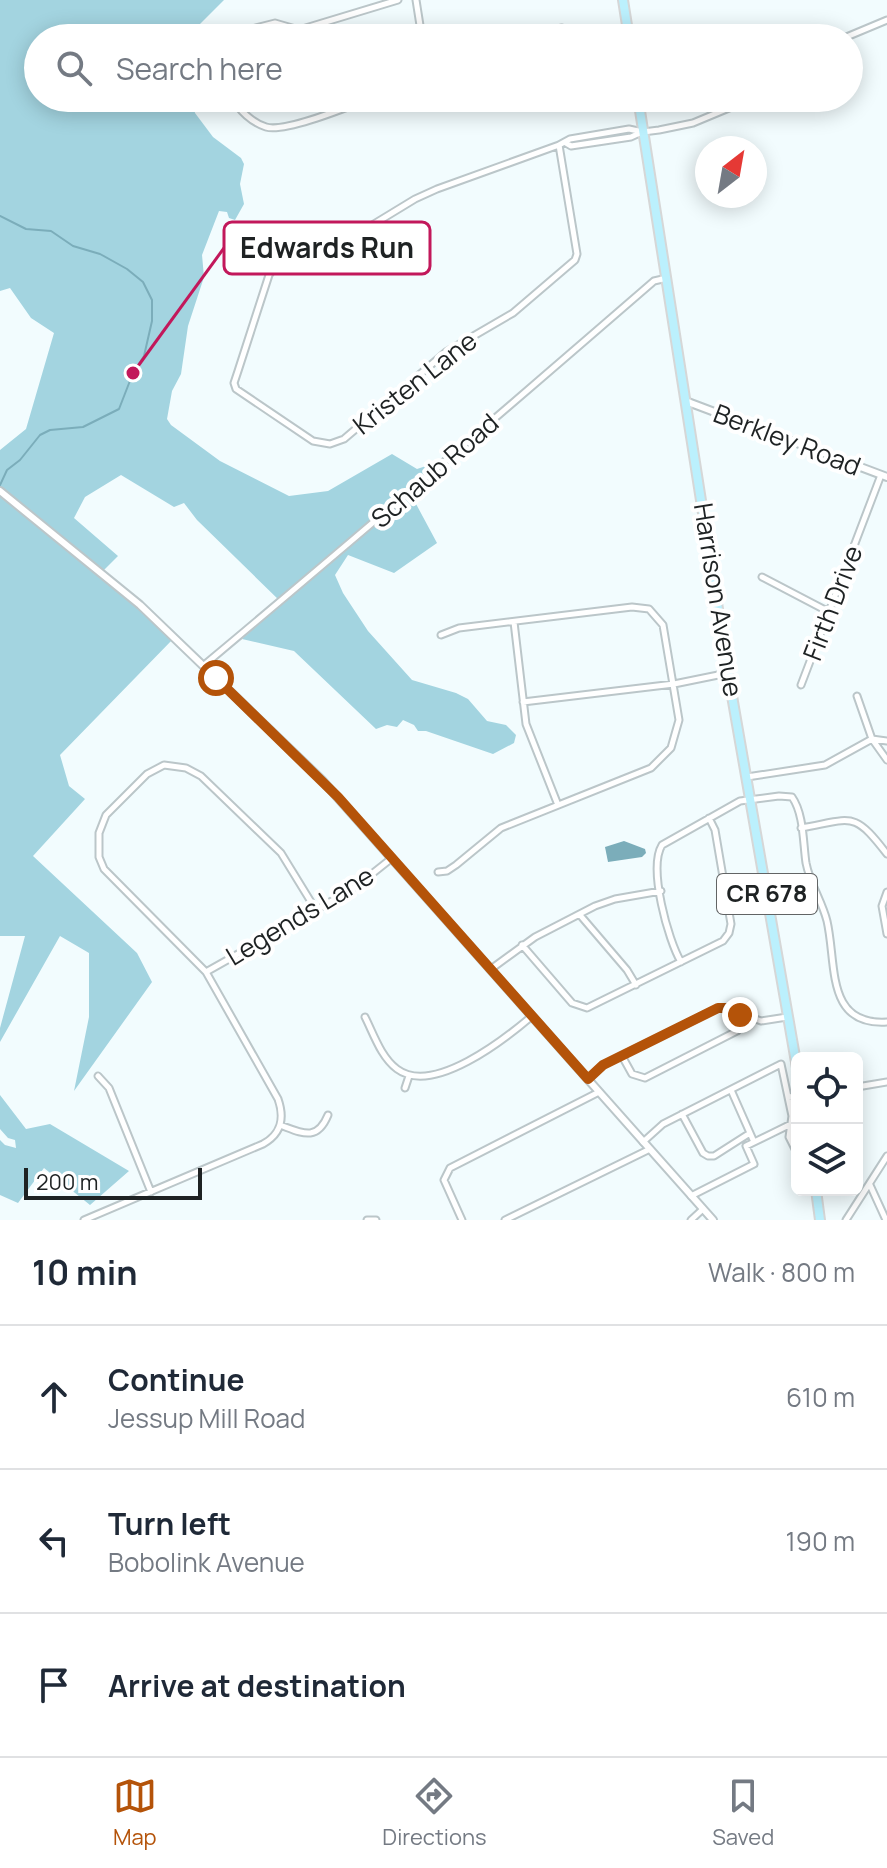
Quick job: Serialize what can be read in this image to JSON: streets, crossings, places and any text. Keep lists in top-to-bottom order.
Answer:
{
  "streets": {
    "main road": ["Harrison Avenue", "CR 678"],
    "street": [
      "Kristen Lane",
      "Berkley Road",
      "Schaub Road",
      "Firth Drive",
      "Legends Lane"
    ]
  },
  "crossings": [
    ["Kristen Lane", "Harrison Avenue"],
    ["Kristen Lane", "CR 678"],
    ["Berkley Road", "Harrison Avenue"],
    ["Berkley Road", "Firth Drive"],
    ["Schaub Road", "Harrison Avenue"],
    ["Harrison Avenue", "CR 678"]
  ],
  "places": ["Edwards Run"],
  "scale_bar": "200 m",
  "north": "top right",
  "page": {
    "search": "Search here",
    "scale": "200 m",
    "heading": ["10 min", "Walk · 800 m"],
    "list": [
      ["Continue", "Jessup Mill Road", "610 m"],
      ["Turn left", "Bobolink Avenue", "190 m"],
      "Arrive at destination"
    ],
    "nav": ["Map", "Directions", "Saved"]
  }
}
